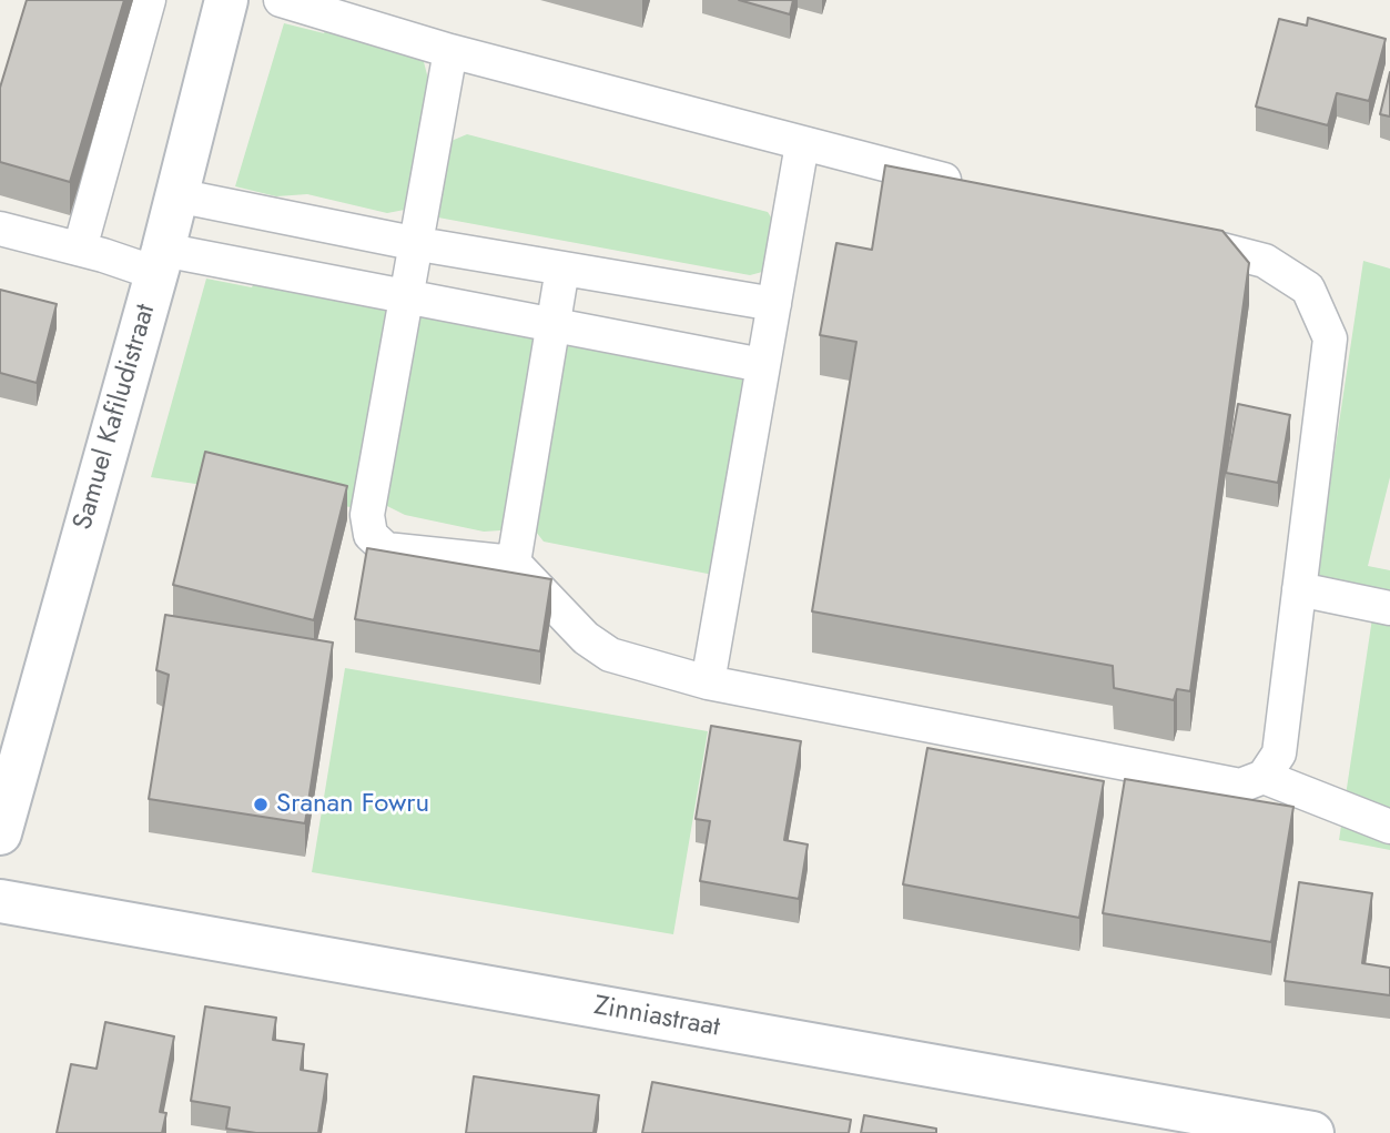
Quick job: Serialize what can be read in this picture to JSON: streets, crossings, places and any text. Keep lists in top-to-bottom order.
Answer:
{
  "streets": {
    "street": ["Samuel Kafiludistraat", "Zinniastraat"]
  },
  "places": ["Sranan Fowru"]
}
